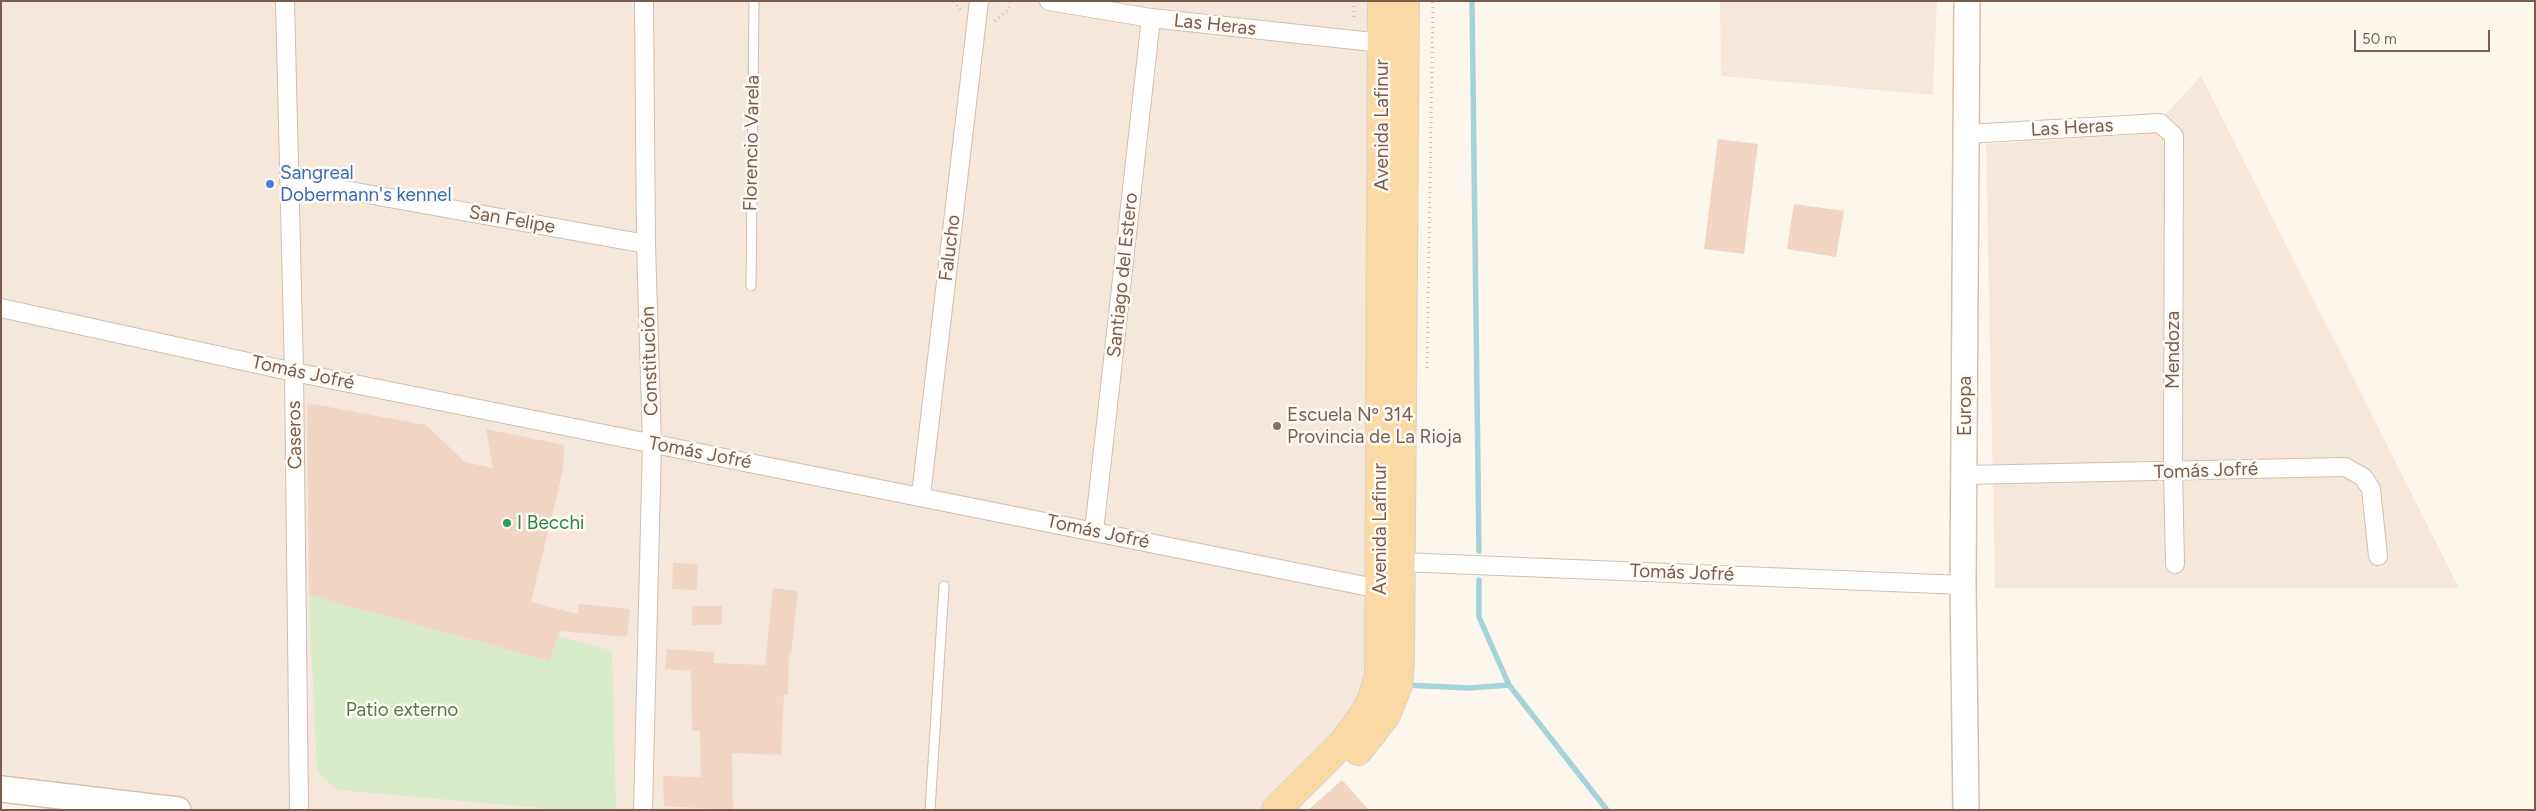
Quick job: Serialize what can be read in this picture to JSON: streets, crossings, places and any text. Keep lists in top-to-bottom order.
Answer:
{
  "streets": {
    "main road": ["Avenida Lafinur", "Europa"],
    "street": [
      "Las Heras",
      "San Felipe",
      "Falucho",
      "Santiago del Estero",
      "Mendoza",
      "Constitución",
      "Tomás Jofré",
      "Caseros"
    ],
    "lane": ["Florencio Varela"]
  },
  "crossings": [
    ["Las Heras", "Avenida Lafinur"],
    ["Las Heras", "Santiago del Estero"],
    ["Las Heras", "Mendoza"],
    ["Las Heras", "Europa"],
    ["Avenida Lafinur", "Tomás Jofré"],
    ["San Felipe", "Constitución"],
    ["San Felipe", "Caseros"],
    ["Falucho", "Tomás Jofré"],
    ["Santiago del Estero", "Tomás Jofré"],
    ["Mendoza", "Tomás Jofré"],
    ["Constitución", "Tomás Jofré"],
    ["Tomás Jofré", "Europa"],
    ["Tomás Jofré", "Caseros"]
  ],
  "parks": ["Patio externo"],
  "places": ["Sangreal Dobermann's kennel", "Escuela Nº 314 Provincia de La Rioja", "I Becchi"],
  "scale_bar": "50 m"
}
